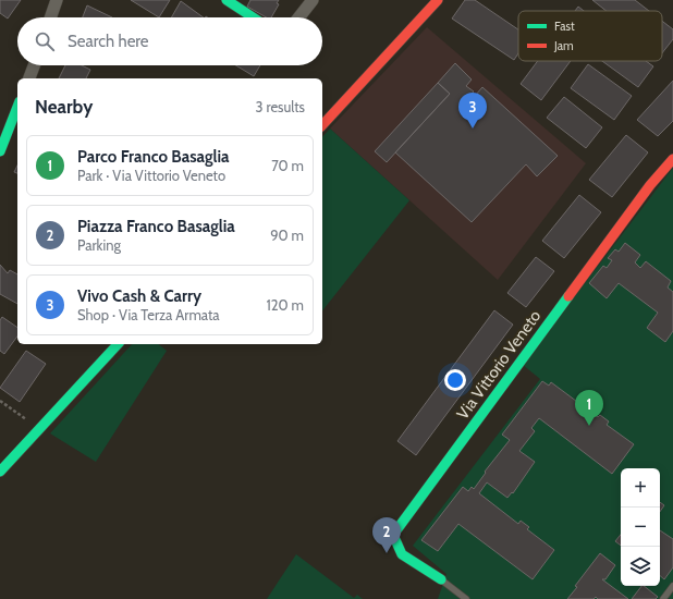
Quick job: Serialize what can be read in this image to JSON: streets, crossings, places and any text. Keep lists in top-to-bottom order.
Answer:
{
  "streets": {
    "street": ["Via Vittorio Veneto"]
  },
  "legend": ["Fast", "Jam"],
  "page": {
    "search": "Search here",
    "heading": ["Nearby", "3 results"],
    "pins": ["3", "1", "2"],
    "list": [
      {
        "mark": "1",
        "name": "Parco Franco Basaglia",
        "note": "Park · Via Vittorio Veneto",
        "value": "70 m"
      },
      {
        "mark": "2",
        "name": "Piazza Franco Basaglia",
        "note": "Parking",
        "value": "90 m"
      },
      {
        "mark": "3",
        "name": "Vivo Cash & Carry",
        "note": "Shop · Via Terza Armata",
        "value": "120 m"
      }
    ],
    "map_buttons": ["+", "−"]
  }
}
